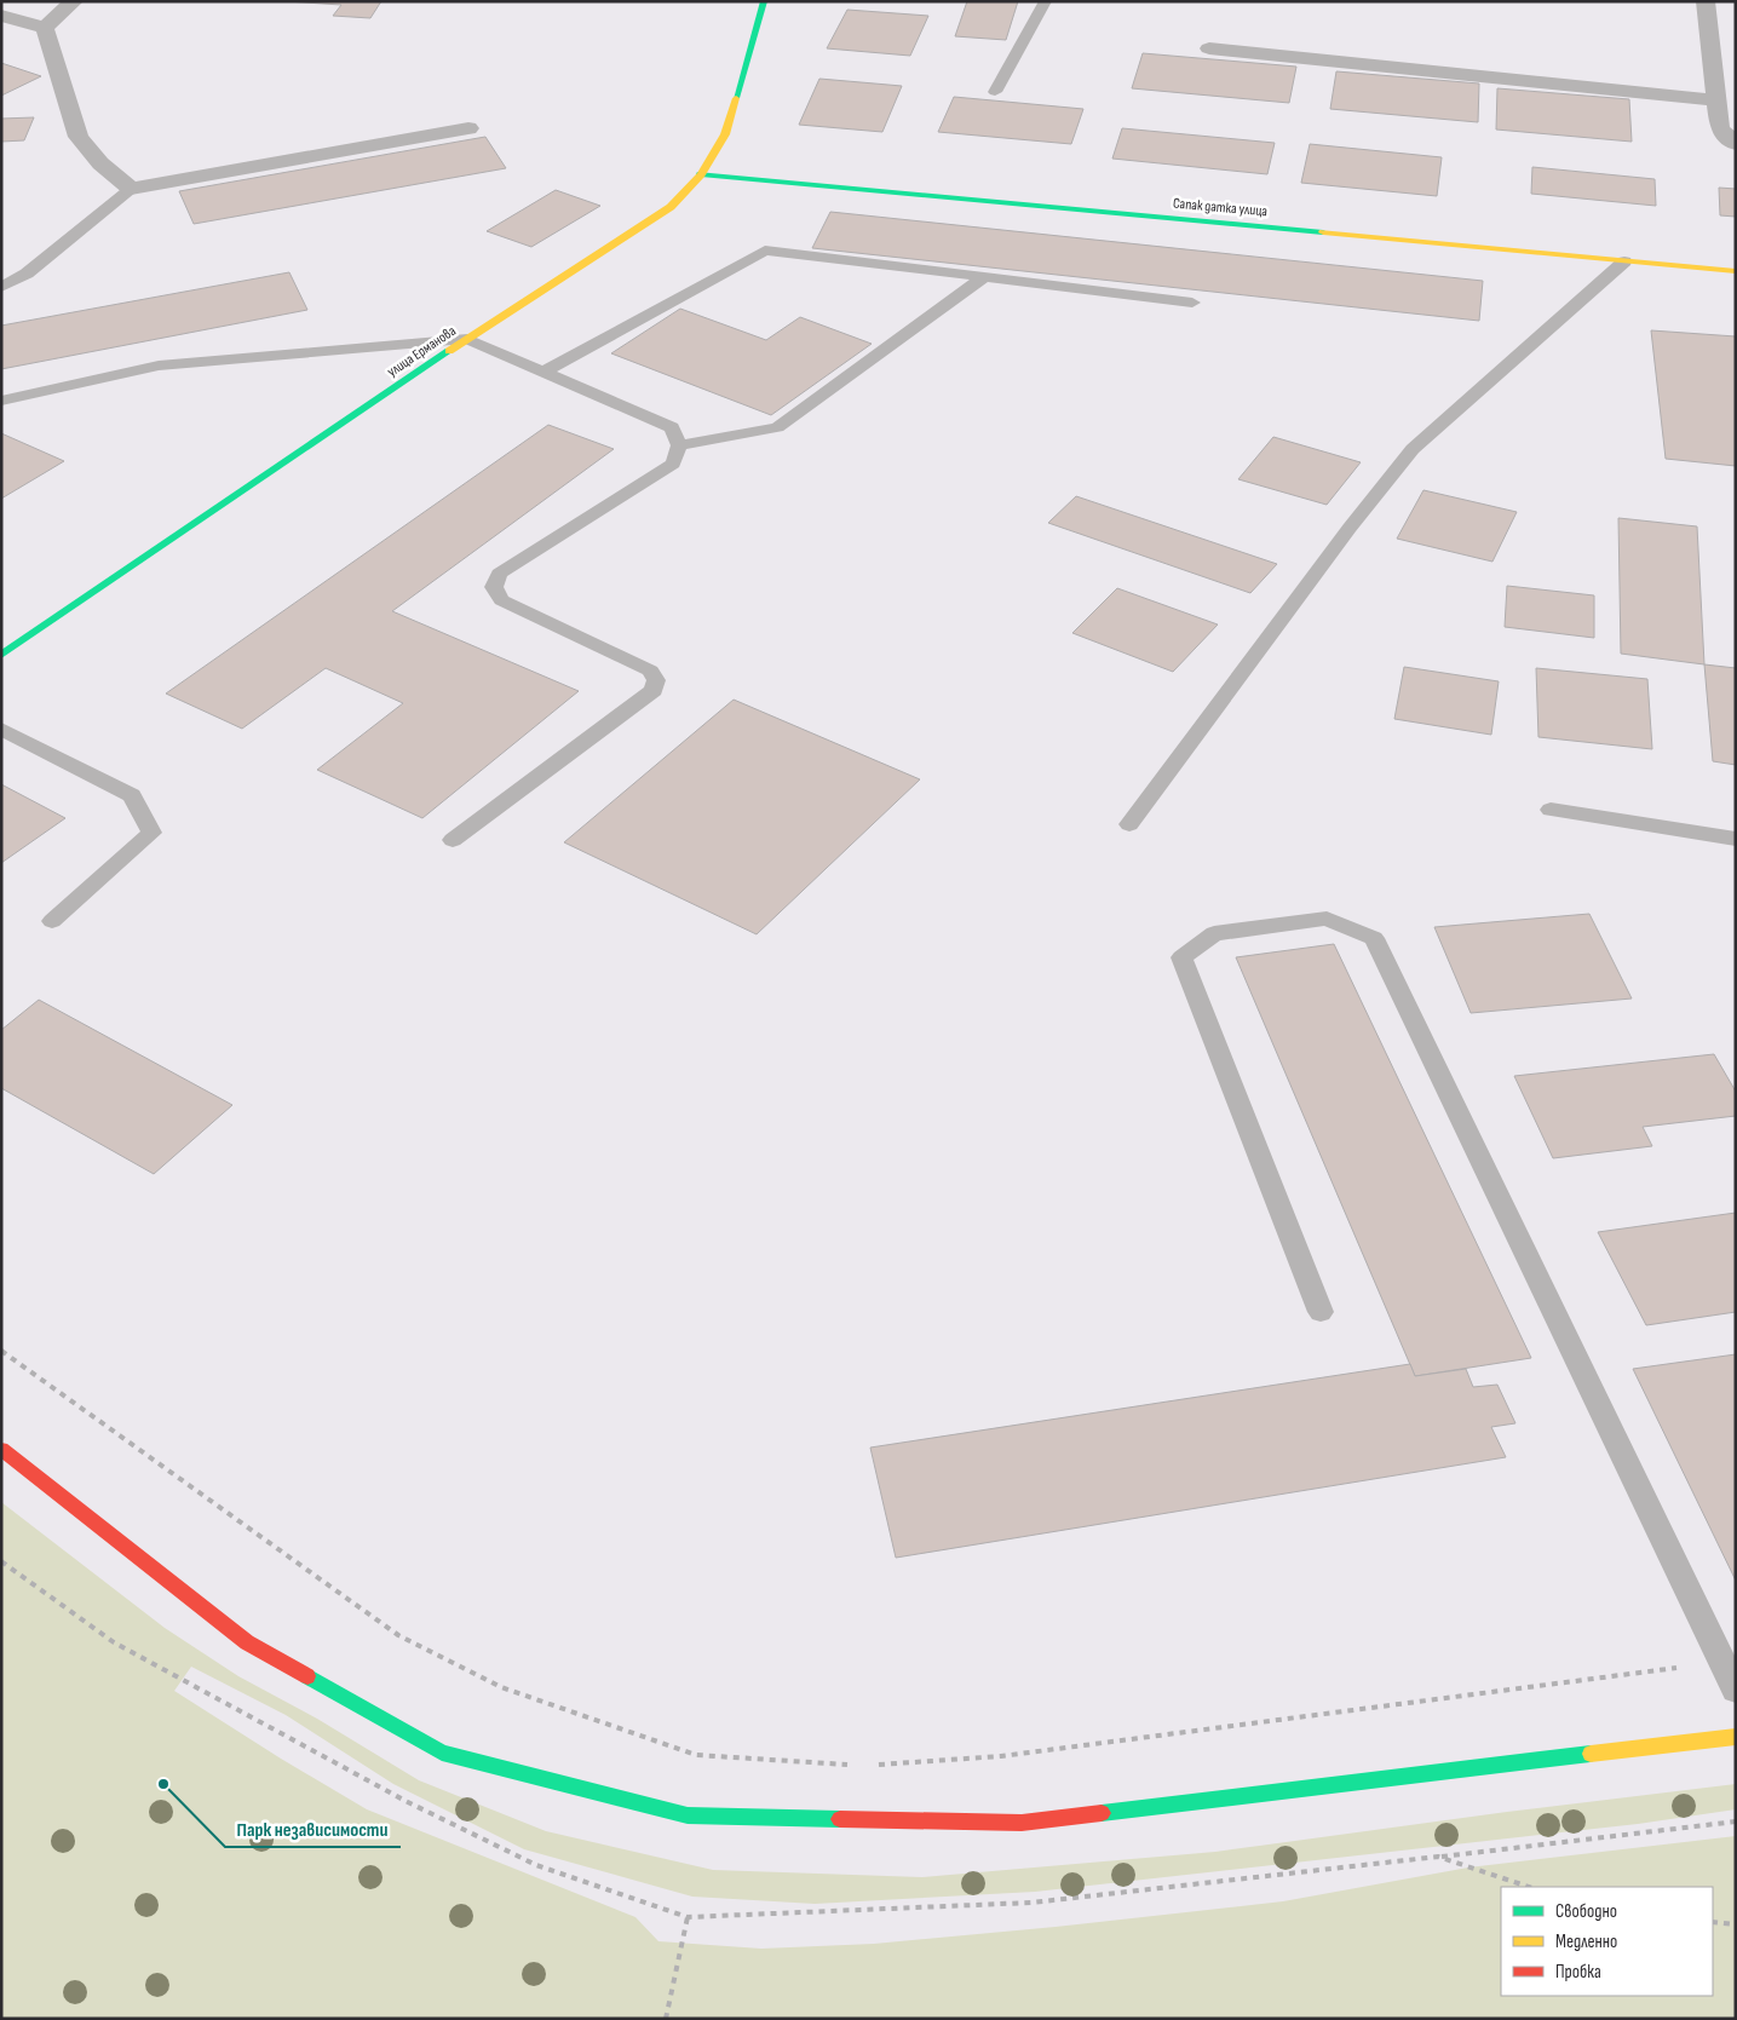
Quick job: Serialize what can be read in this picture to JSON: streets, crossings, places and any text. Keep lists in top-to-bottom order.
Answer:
{
  "streets": {
    "street": ["Сапак датка улица", "улица Ерманова"]
  },
  "crossings": [
    ["Сапак датка улица", "улица Ерманова"]
  ],
  "places": ["Парк независимости"],
  "legend": ["Свободно", "Медленно", "Пробка"]
}
